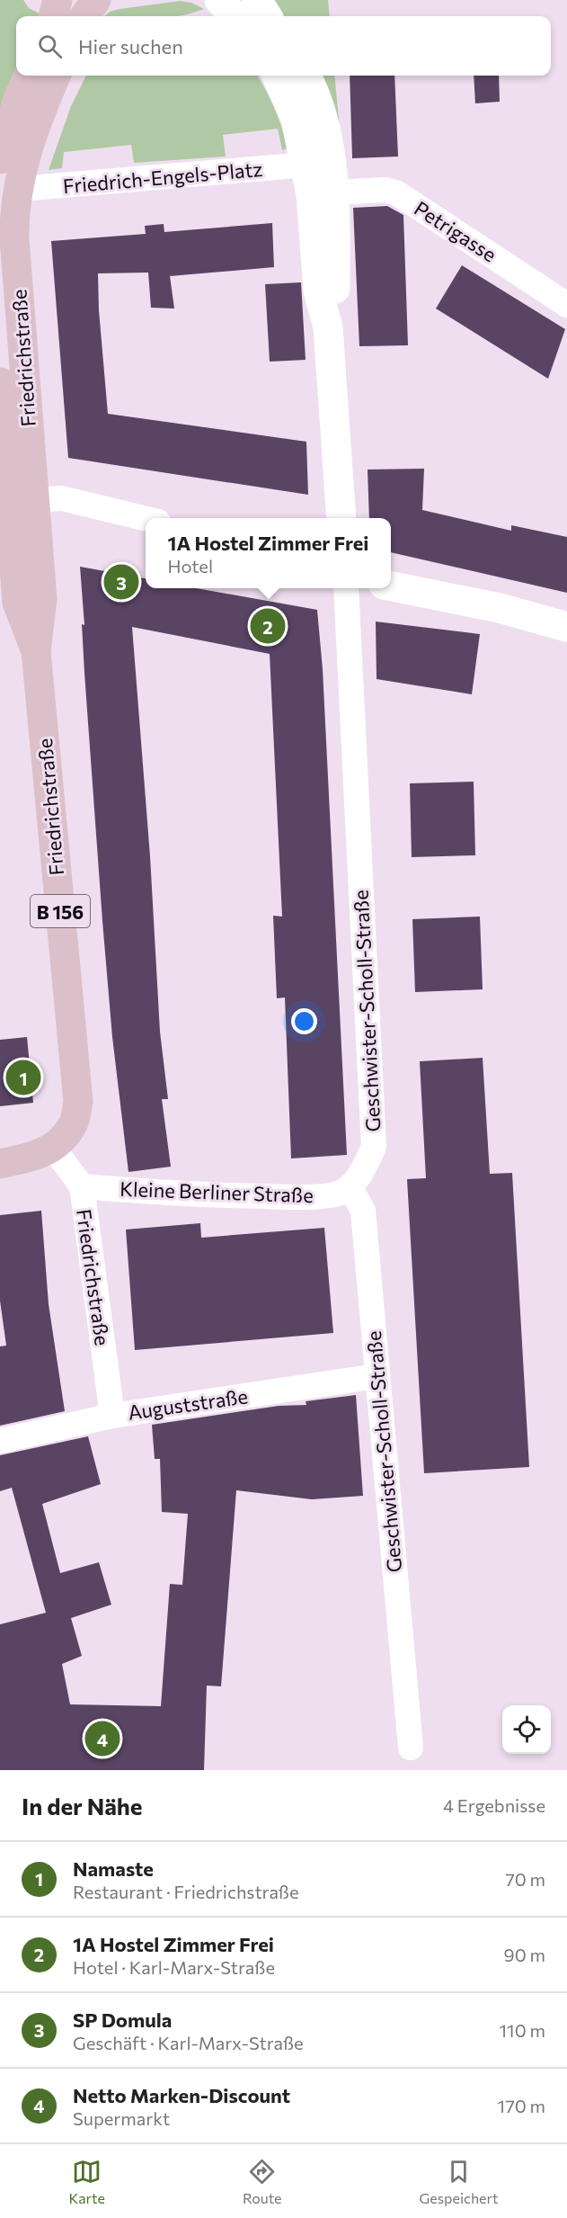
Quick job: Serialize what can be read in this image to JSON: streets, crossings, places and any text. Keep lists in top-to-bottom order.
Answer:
{
  "streets": {
    "main road": ["Friedrichstraße", "B 156"],
    "street": [
      "Friedrich-Engels-Platz",
      "Petrigasse",
      "Geschwister-Scholl-Straße",
      "Kleine Berliner Straße",
      "Auguststraße"
    ]
  },
  "crossings": [
    ["Friedrich-Engels-Platz", "Friedrichstraße"],
    ["Friedrichstraße", "Kleine Berliner Straße"],
    ["Friedrichstraße", "Auguststraße"],
    ["Geschwister-Scholl-Straße", "Kleine Berliner Straße"],
    ["Geschwister-Scholl-Straße", "Auguststraße"]
  ],
  "page": {
    "search": "Hier suchen",
    "popup": ["1A Hostel Zimmer Frei", "Hotel"],
    "pins": [
      "3",
      "2",
      "1",
      "4"
    ],
    "heading": ["In der Nähe", "4 Ergebnisse"],
    "list": [
      {
        "mark": "1",
        "name": "Namaste",
        "note": "Restaurant · Friedrichstraße",
        "value": "70 m"
      },
      {
        "mark": "2",
        "name": "1A Hostel Zimmer Frei",
        "note": "Hotel · Karl-Marx-Straße",
        "value": "90 m"
      },
      {
        "mark": "3",
        "name": "SP Domula",
        "note": "Geschäft · Karl-Marx-Straße",
        "value": "110 m"
      },
      {
        "mark": "4",
        "name": "Netto Marken-Discount",
        "note": "Supermarkt",
        "value": "170 m"
      }
    ],
    "nav": ["Karte", "Route", "Gespeichert"]
  }
}
